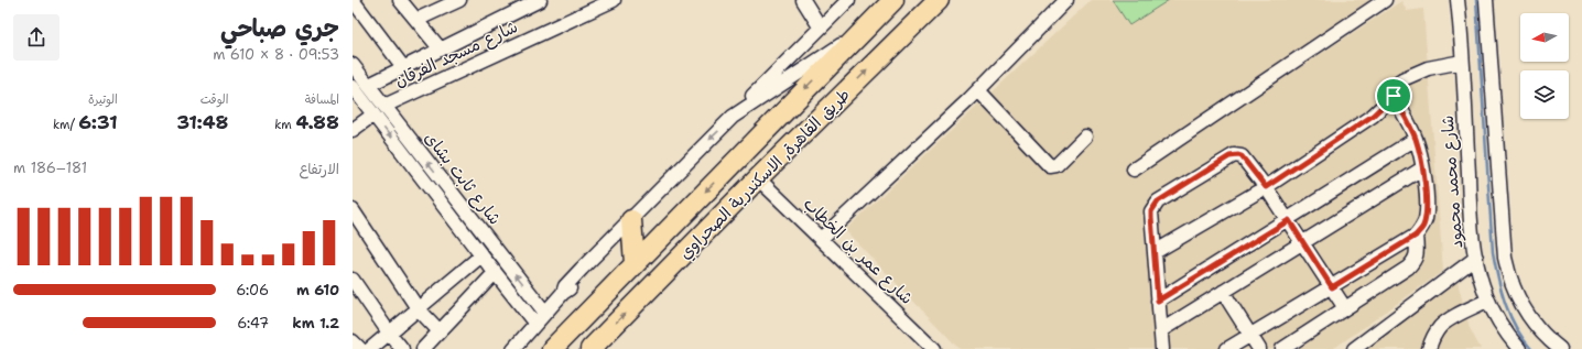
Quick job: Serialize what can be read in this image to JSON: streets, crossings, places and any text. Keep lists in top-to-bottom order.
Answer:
{
  "streets": {
    "highway": ["طريق القاهرة, الاسكندرية الصحراوي"],
    "street": [
      "شارع مسجد الفرقان",
      "شارع ثابت بشاى",
      "شارع محمد محمود",
      "شارع عمر بن الخطاب"
    ]
  },
  "crossings": [
    ["شارع مسجد الفرقان", "شارع ثابت بشاى"],
    ["طريق القاهرة, الاسكندرية الصحراوي", "شارع عمر بن الخطاب"]
  ],
  "north": "left",
  "page": {
    "heading": ["جري صباحي", "09:53 · 8 × 610 m"],
    "stats": [
      ["المسافة", "4.88 km"],
      ["الوقت", "31:48"],
      ["الوتيرة", "6:31 /km"]
    ],
    "chart": ["الارتفاع", "181–186 m"],
    "list": [
      {
        "name": "610 m",
        "note": "6:06"
      },
      {
        "name": "1.2 km",
        "note": "6:47"
      }
    ]
  }
}
